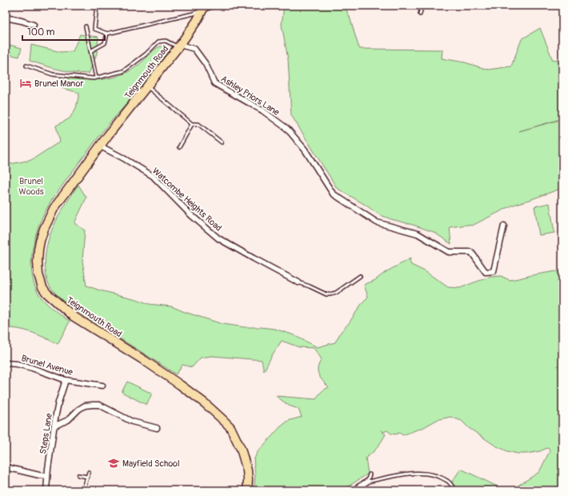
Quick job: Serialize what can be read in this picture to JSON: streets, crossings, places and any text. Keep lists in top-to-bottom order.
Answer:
{
  "streets": {
    "main road": ["Teignmouth Road"],
    "street": [
      "Ashley Priors Lane",
      "Watcombe Heights Road",
      "Brunel Avenue",
      "Steps Lane"
    ]
  },
  "crossings": [
    ["Teignmouth Road", "Ashley Priors Lane"],
    ["Teignmouth Road", "Watcombe Heights Road"],
    ["Brunel Avenue", "Steps Lane"]
  ],
  "parks": ["Brunel Woods"],
  "places": {
    "hotel": ["Brunel Manor"],
    "school or university": ["Mayfield School"]
  },
  "scale_bar": "100 m"
}
